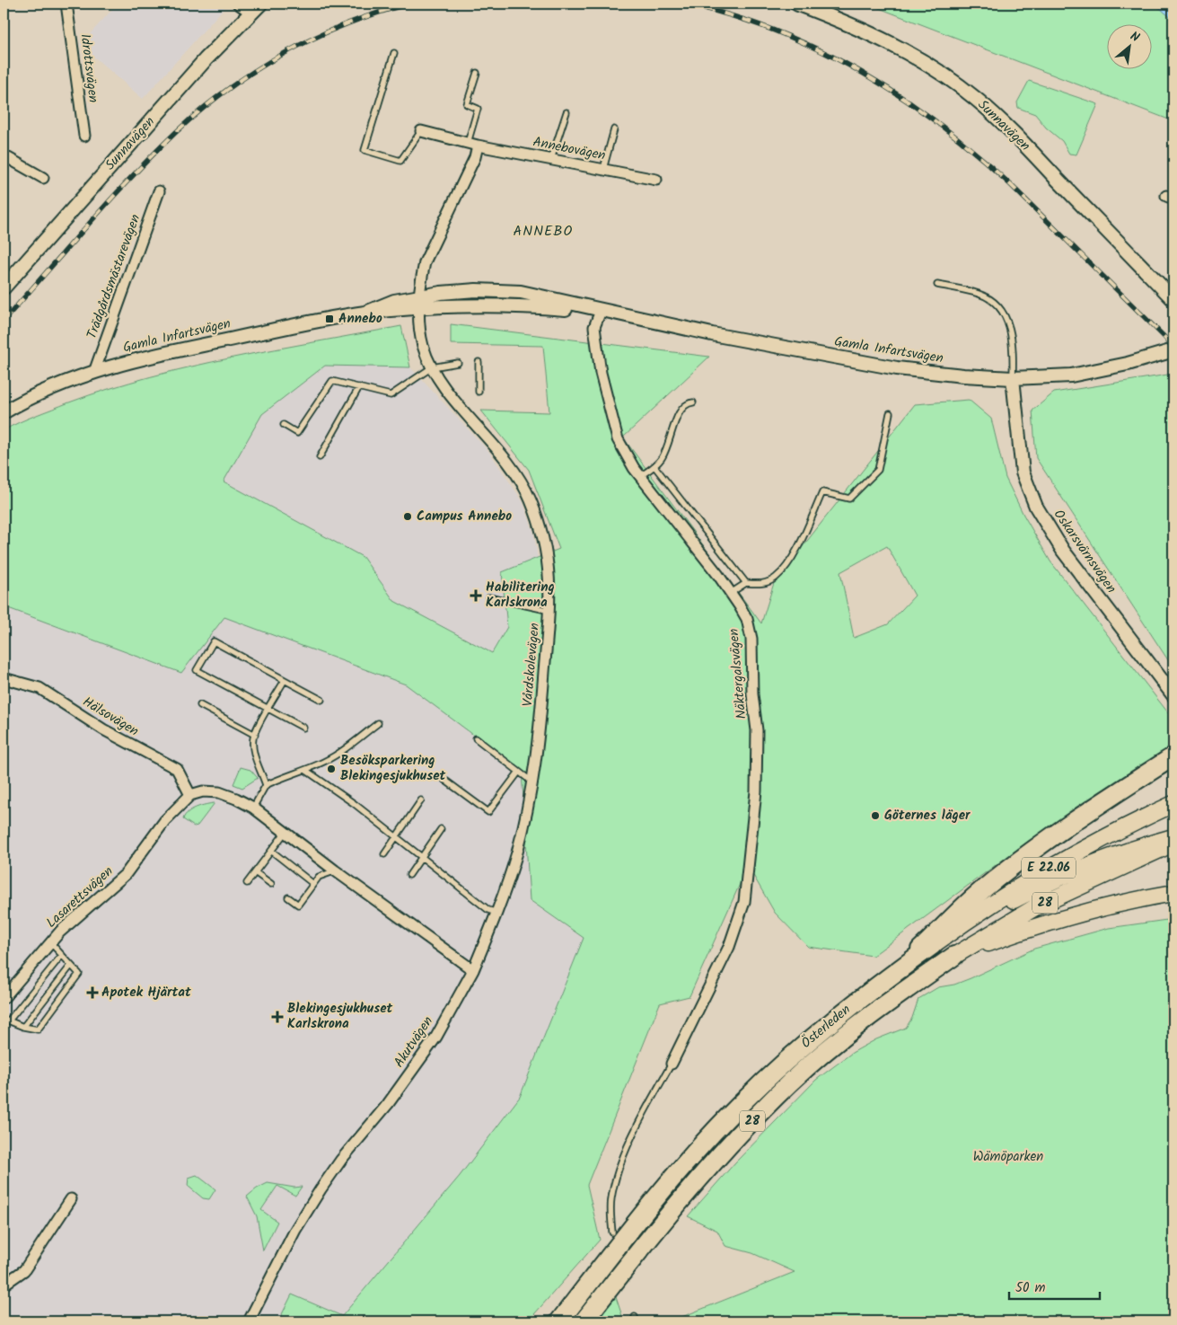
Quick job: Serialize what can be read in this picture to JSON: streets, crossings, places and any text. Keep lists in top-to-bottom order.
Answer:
{
  "streets": {
    "highway": ["E 22.06", "28", "Österleden"],
    "main road": ["Sunnavägen"],
    "street": [
      "Idrottsvägen",
      "Annebovägen",
      "Trädgårdsmästarevägen",
      "Gamla Infartsvägen",
      "Oskarsvärnsvägen",
      "Vårdskolevägen",
      "Näktergalsvägen",
      "Hälsovägen",
      "Lasarettsvägen",
      "Akutvägen"
    ]
  },
  "crossings": [
    ["Trädgårdsmästarevägen", "Gamla Infartsvägen"],
    ["Gamla Infartsvägen", "Oskarsvärnsvägen"],
    ["Gamla Infartsvägen", "Vårdskolevägen"],
    ["Gamla Infartsvägen", "Näktergalsvägen"],
    ["Vårdskolevägen", "Akutvägen"],
    ["Hälsovägen", "Lasarettsvägen"],
    ["E 22.06", "Österleden"]
  ],
  "districts": ["ANNEBO"],
  "parks": ["Wämöparken"],
  "places": {
    "transit": ["Annebo"],
    "other": ["Campus Annebo", "Besöksparkering Blekingesjukhuset", "Göternes läger"],
    "health": ["Habilitering Karlskrona", "Apotek Hjärtat", "Blekingesjukhuset Karlskrona"]
  },
  "scale_bar": "50 m",
  "north": "top right"
}
